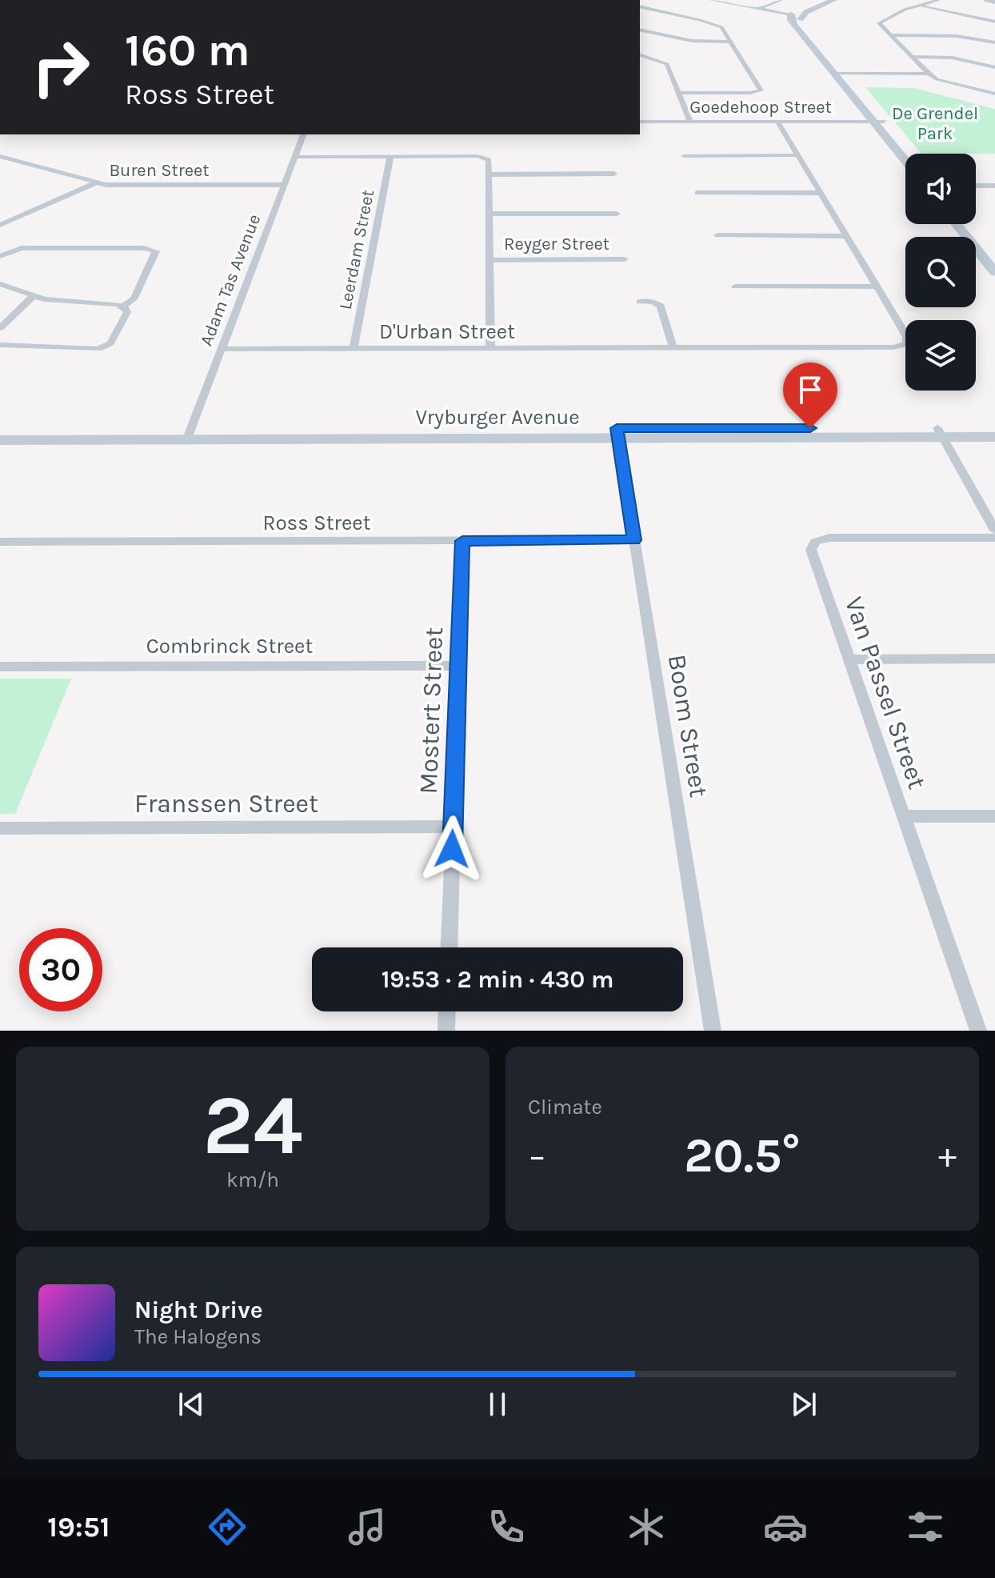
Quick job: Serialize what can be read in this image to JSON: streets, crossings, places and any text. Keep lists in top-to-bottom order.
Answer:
{
  "streets": {
    "street": [
      "Goedehoop Street",
      "Buren Street",
      "Reyger Street",
      "Leerdam Street",
      "Adam Tas Avenue",
      "D'Urban Street",
      "Vryburger Avenue",
      "Ross Street",
      "Combrinck Street",
      "Van Passel Street",
      "Mostert Street",
      "Boom Street",
      "Franssen Street"
    ]
  },
  "crossings": [
    ["Goedehoop Street", "D'Urban Street"],
    ["Buren Street", "Adam Tas Avenue"],
    ["Reyger Street", "D'Urban Street"],
    ["Leerdam Street", "D'Urban Street"],
    ["Adam Tas Avenue", "D'Urban Street"],
    ["Adam Tas Avenue", "Vryburger Avenue"],
    ["Vryburger Avenue", "Boom Street"],
    ["Ross Street", "Mostert Street"],
    ["Ross Street", "Boom Street"],
    ["Combrinck Street", "Mostert Street"],
    ["Mostert Street", "Franssen Street"]
  ],
  "parks": ["De Grendel Park"],
  "page": {
    "turn": ["160 m", "Ross Street"],
    "limit": "30",
    "trip": "19:53 · 2 min · 430 m",
    "tile": [
      ["24", "km/h"],
      "Climate"
    ],
    "heat": ["−", "20.5°", "+"],
    "song": ["Night Drive", "The Halogens"],
    "tabs": "19:51"
  }
}
